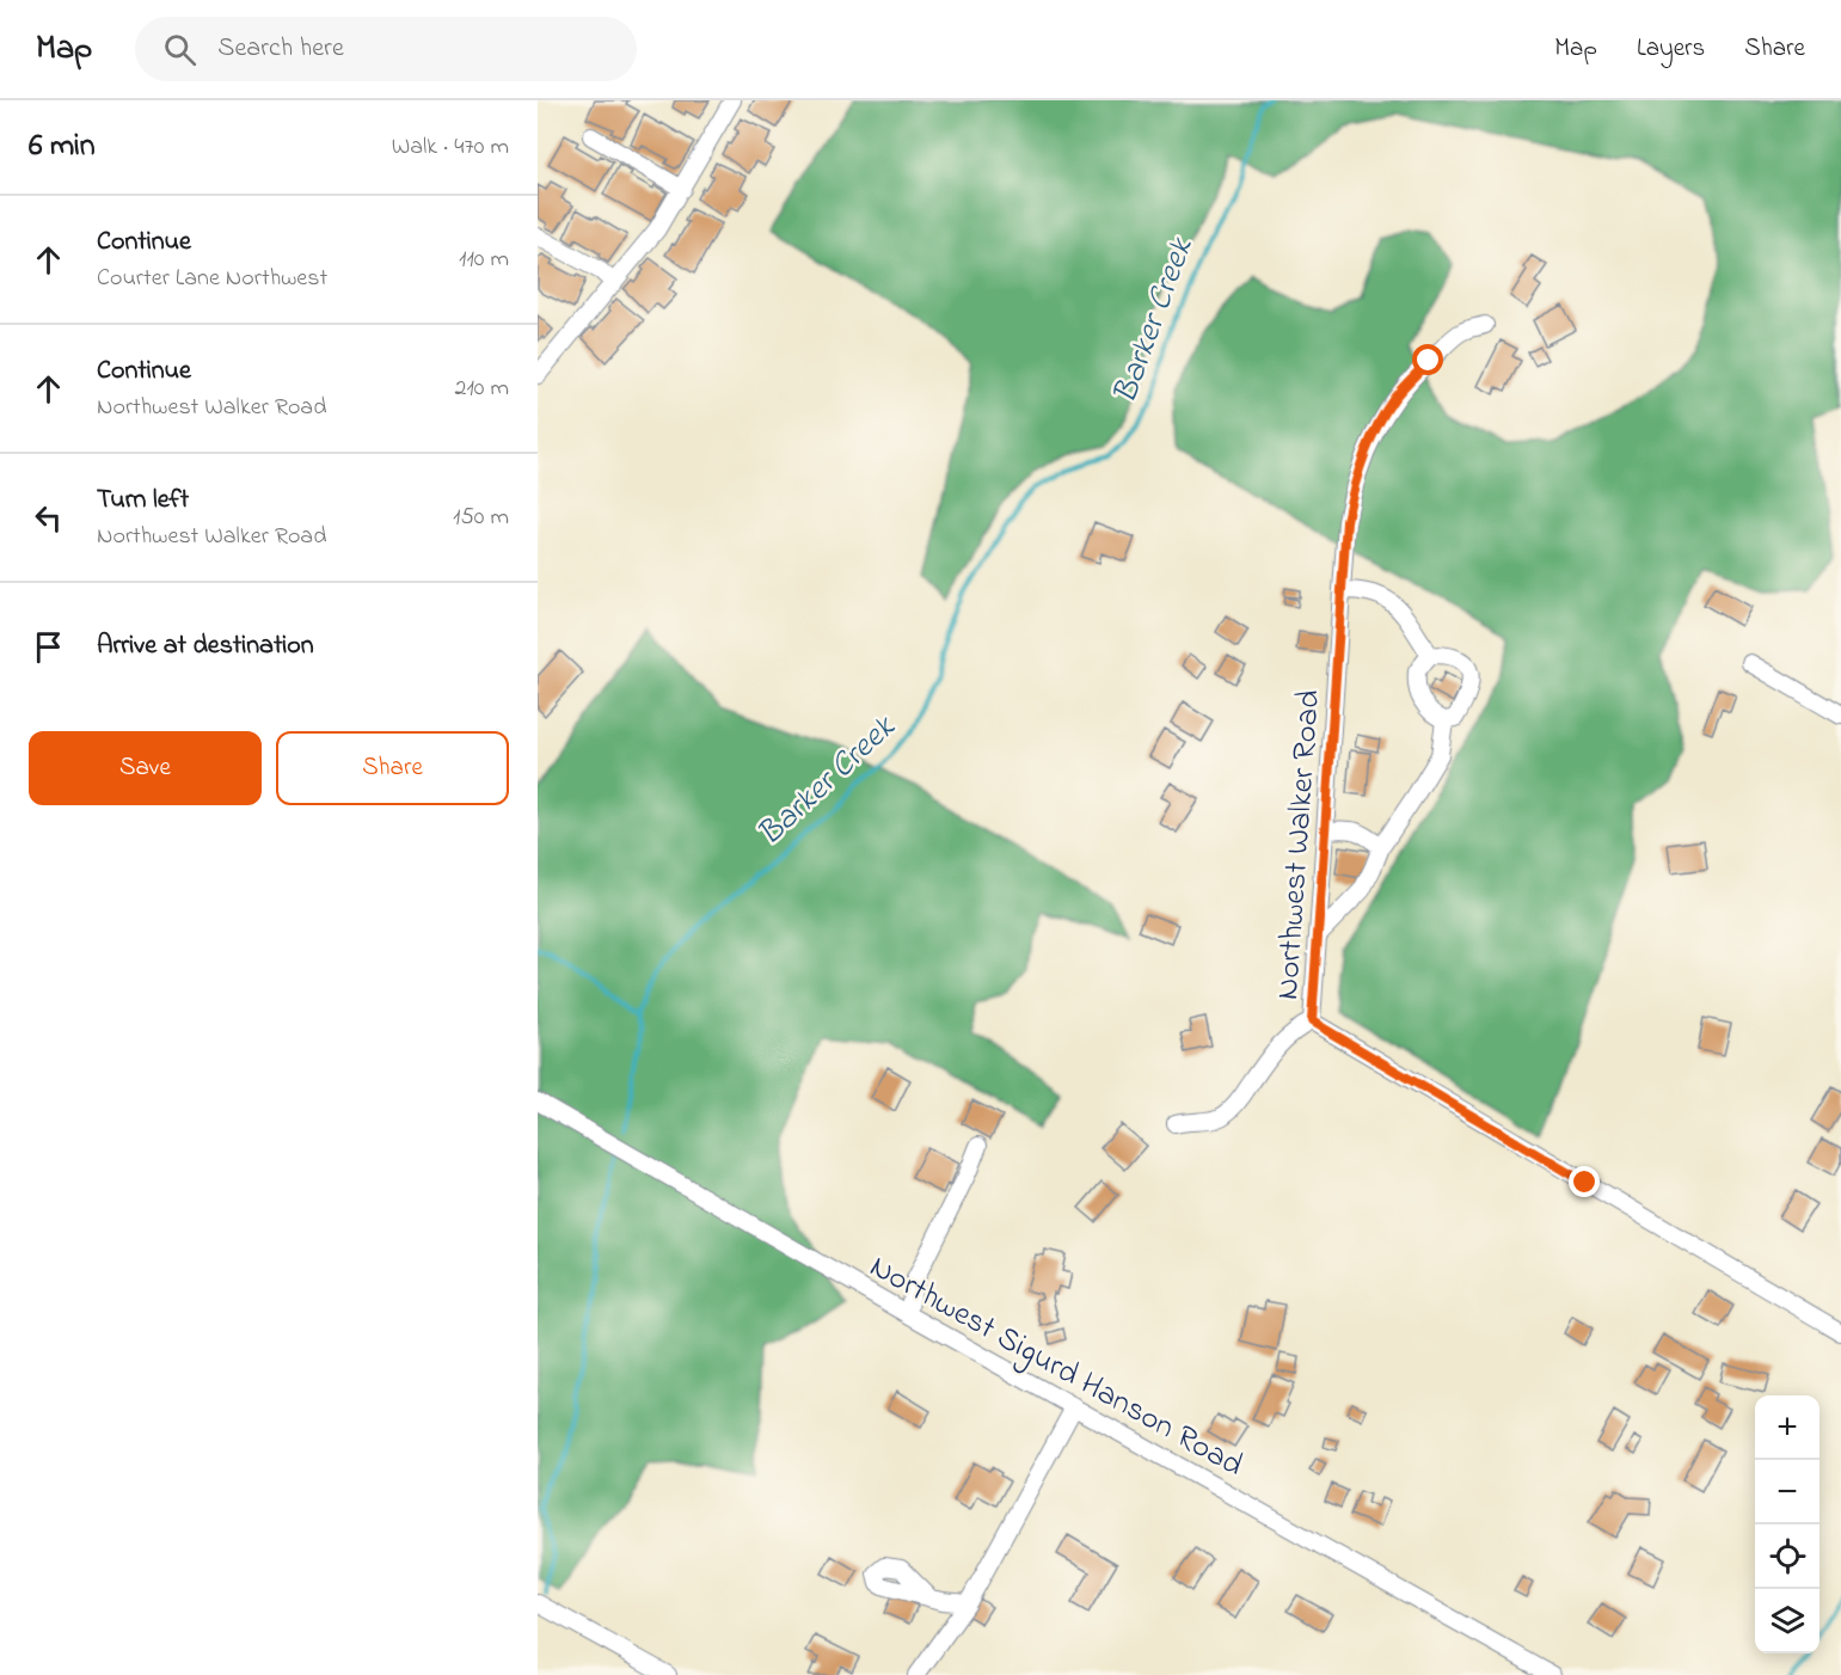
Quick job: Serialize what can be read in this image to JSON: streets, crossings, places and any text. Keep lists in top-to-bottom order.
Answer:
{
  "streets": {
    "street": ["Northwest Walker Road", "Northwest Sigurd Hanson Road"]
  },
  "water": ["Barker Creek"],
  "page": {
    "header": "Map",
    "search": "Search here",
    "nav": ["Map", "Layers", "Share"],
    "heading": ["6 min", "Walk · 470 m"],
    "list": [
      ["Continue", "Courter Lane Northwest", "110 m"],
      ["Continue", "Northwest Walker Road", "210 m"],
      ["Turn left", "Northwest Walker Road", "150 m"],
      "Arrive at destination"
    ],
    "buttons": ["Save", "Share"],
    "map_buttons": ["+", "−"]
  }
}
